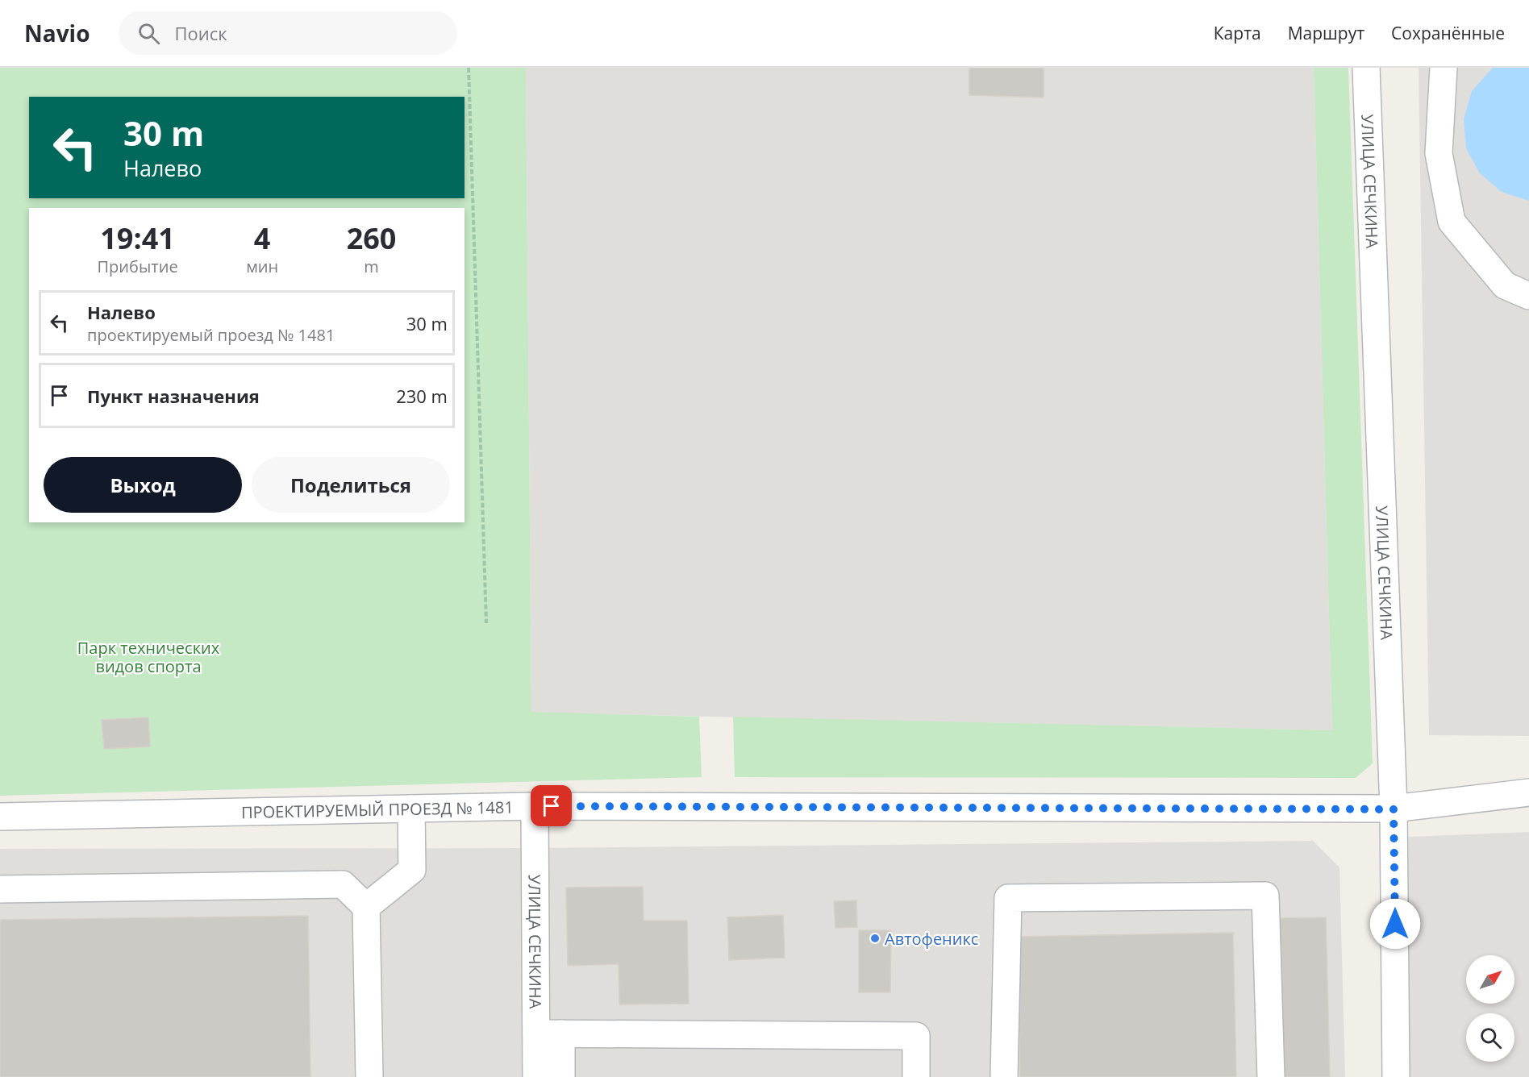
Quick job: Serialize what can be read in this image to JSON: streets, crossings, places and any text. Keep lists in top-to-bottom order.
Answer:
{
  "streets": {
    "street": ["УЛИЦА СЕЧКИНА", "ПРОЕКТИРУЕМЫЙ ПРОЕЗД № 1481"]
  },
  "crossings": [
    ["УЛИЦА СЕЧКИНА", "ПРОЕКТИРУЕМЫЙ ПРОЕЗД № 1481"]
  ],
  "parks": ["Парк технических видов спорта"],
  "places": ["Автофеникс"],
  "north": "top right",
  "page": {
    "header": "Navio",
    "search": "Поиск",
    "nav": ["Карта", "Маршрут", "Сохранённые"],
    "turn": ["30 m", "Налево"],
    "eta": [
      "19:41",
      "Прибытие",
      "4",
      "мин",
      "260",
      "m"
    ],
    "list": [
      {
        "name": "Налево",
        "note": "проектируемый проезд № 1481",
        "value": "30 m"
      },
      {
        "name": "Пункт назначения",
        "value": "230 m"
      }
    ],
    "buttons": ["Выход", "Поделиться"]
  }
}
